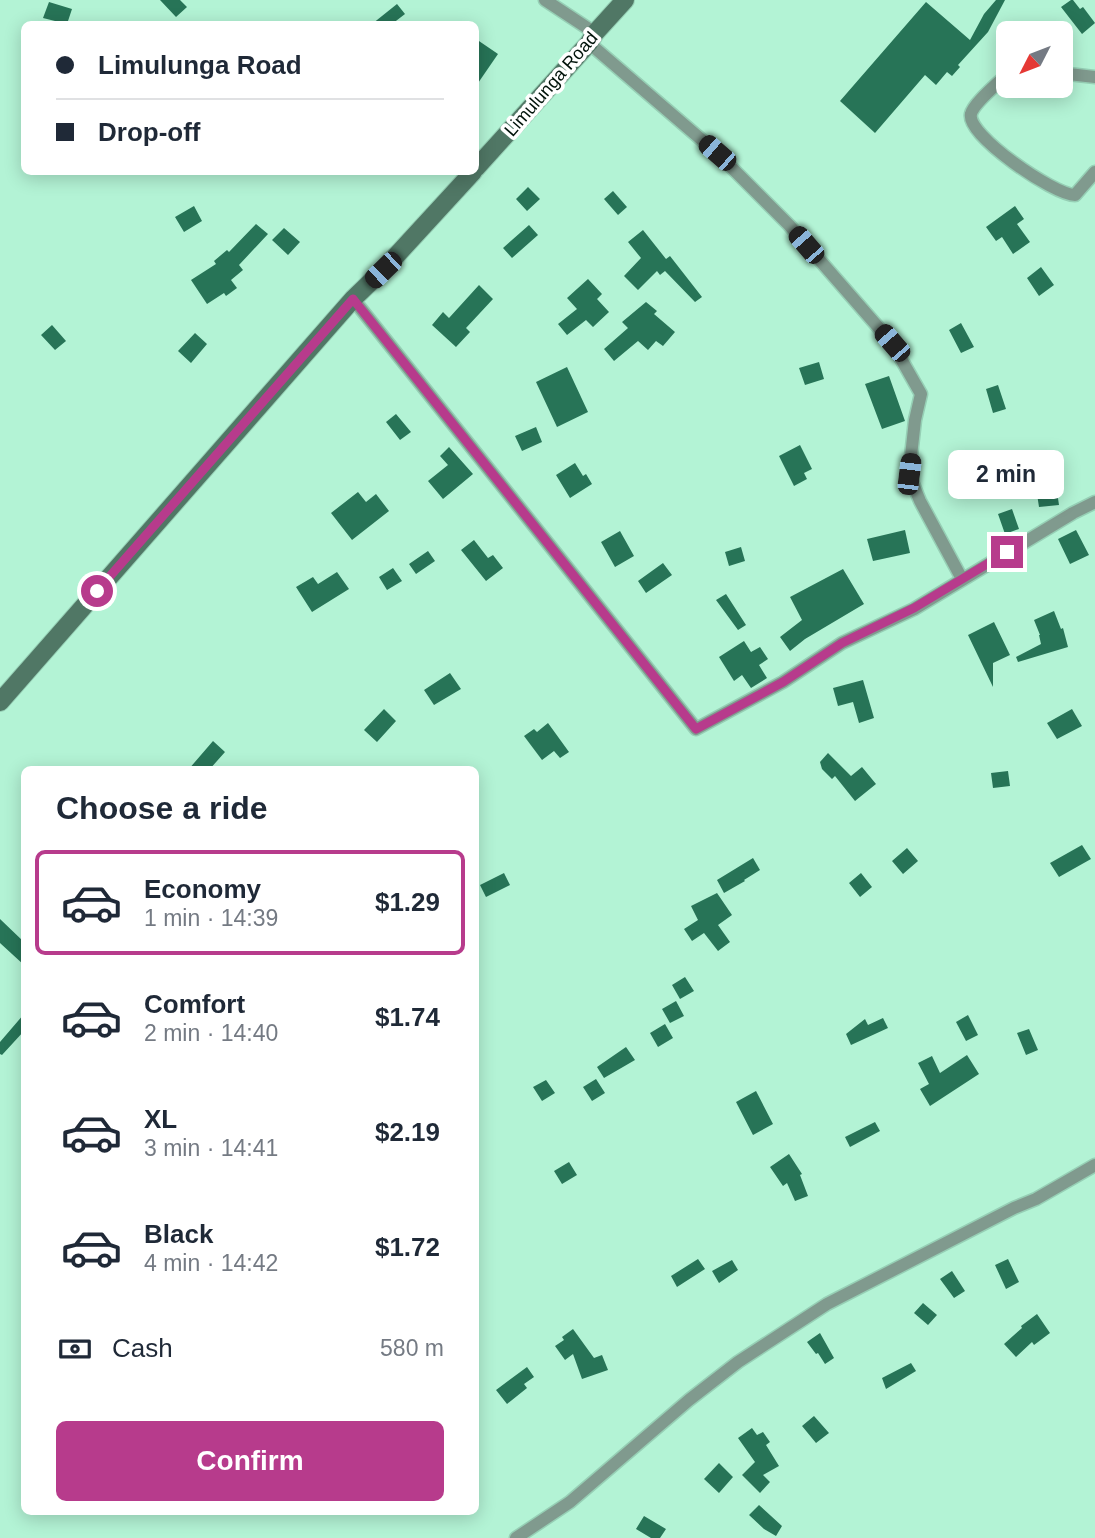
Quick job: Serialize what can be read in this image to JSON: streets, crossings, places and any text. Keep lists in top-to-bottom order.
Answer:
{
  "streets": {
    "main road": ["Limulunga Road"]
  },
  "north": "bottom left",
  "page": {
    "banner": ["Limulunga Road", "Drop-off"],
    "bubble": "2 min",
    "heading": "Choose a ride",
    "list": [
      {
        "name": "Economy",
        "note": "1 min · 14:39",
        "value": "$1.29"
      },
      {
        "name": "Comfort",
        "note": "2 min · 14:40",
        "value": "$1.74"
      },
      {
        "name": "XL",
        "note": "3 min · 14:41",
        "value": "$2.19"
      },
      {
        "name": "Black",
        "note": "4 min · 14:42",
        "value": "$1.72"
      }
    ],
    "pay": ["Cash", "580 m"],
    "buttons": "Confirm"
  }
}
